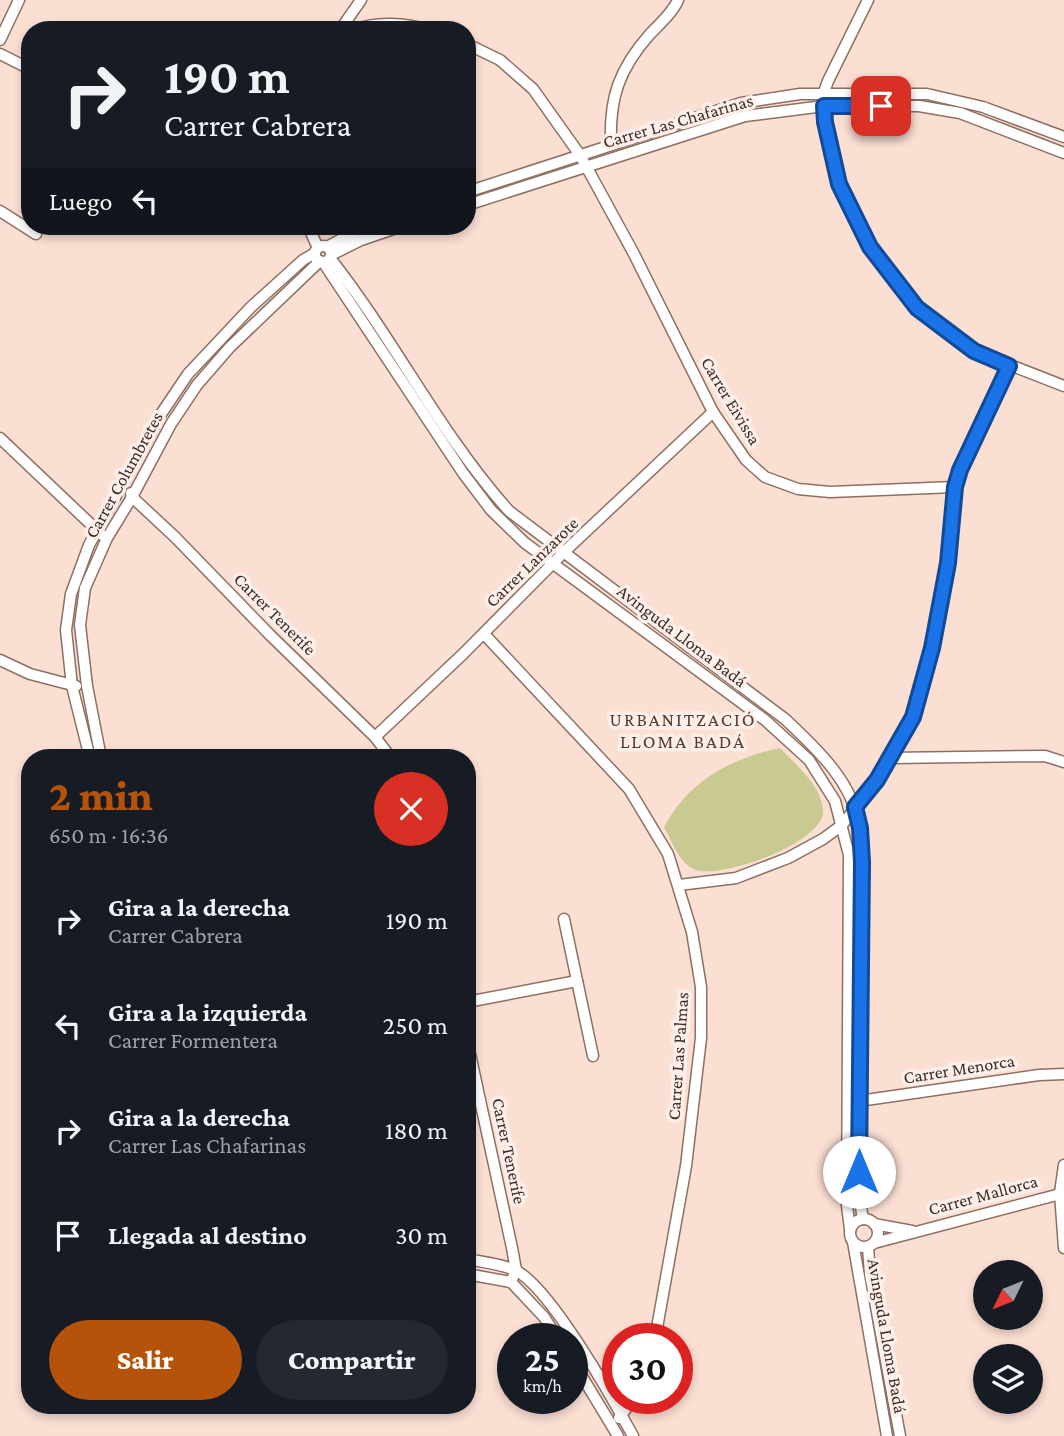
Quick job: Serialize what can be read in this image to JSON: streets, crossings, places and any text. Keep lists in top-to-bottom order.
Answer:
{
  "streets": {
    "street": [
      "Carrer Las Chafarinas",
      "Carrer Eivissa",
      "Carrer Columbretes",
      "Carrer Lanzarote",
      "Carrer Tenerife",
      "Avinguda Lloma Badá",
      "Carrer Las Palmas",
      "Carrer Menorca",
      "Carrer Mallorca"
    ]
  },
  "crossings": [
    ["Carrer Las Chafarinas", "Carrer Eivissa"],
    ["Carrer Eivissa", "Carrer Lanzarote"],
    ["Carrer Columbretes", "Carrer Tenerife"],
    ["Carrer Columbretes", "Avinguda Lloma Badá"],
    ["Carrer Lanzarote", "Carrer Tenerife"],
    ["Carrer Lanzarote", "Avinguda Lloma Badá"],
    ["Carrer Lanzarote", "Carrer Las Palmas"],
    ["Avinguda Lloma Badá", "Carrer Menorca"],
    ["Avinguda Lloma Badá", "Carrer Mallorca"]
  ],
  "districts": ["URBANITZACIÓ LLOMA BADÁ"],
  "north": "bottom left",
  "page": {
    "turn": ["190 m", "Carrer Cabrera"],
    "then": "Luego",
    "heading": ["2 min", "650 m · 16:36"],
    "list": [
      {
        "name": "Gira a la derecha",
        "note": "Carrer Cabrera",
        "value": "190 m"
      },
      {
        "name": "Gira a la izquierda",
        "note": "Carrer Formentera",
        "value": "250 m"
      },
      {
        "name": "Gira a la derecha",
        "note": "Carrer Las Chafarinas",
        "value": "180 m"
      },
      {
        "name": "Llegada al destino",
        "value": "30 m"
      }
    ],
    "buttons": ["Salir", "Compartir"],
    "speed": "25 km/h",
    "limit": "30"
  }
}
